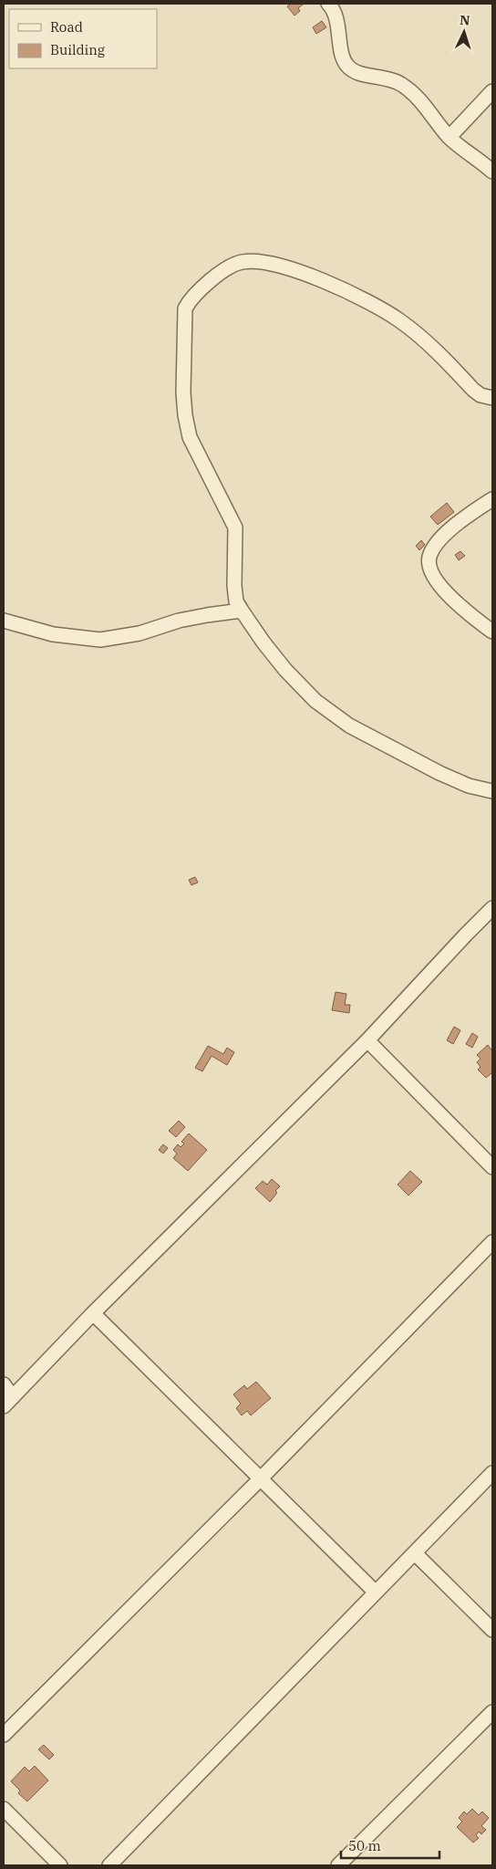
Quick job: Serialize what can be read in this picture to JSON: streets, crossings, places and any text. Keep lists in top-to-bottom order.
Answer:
{
  "legend": ["Road", "Building"],
  "scale_bar": "50 m",
  "north": "top"
}
